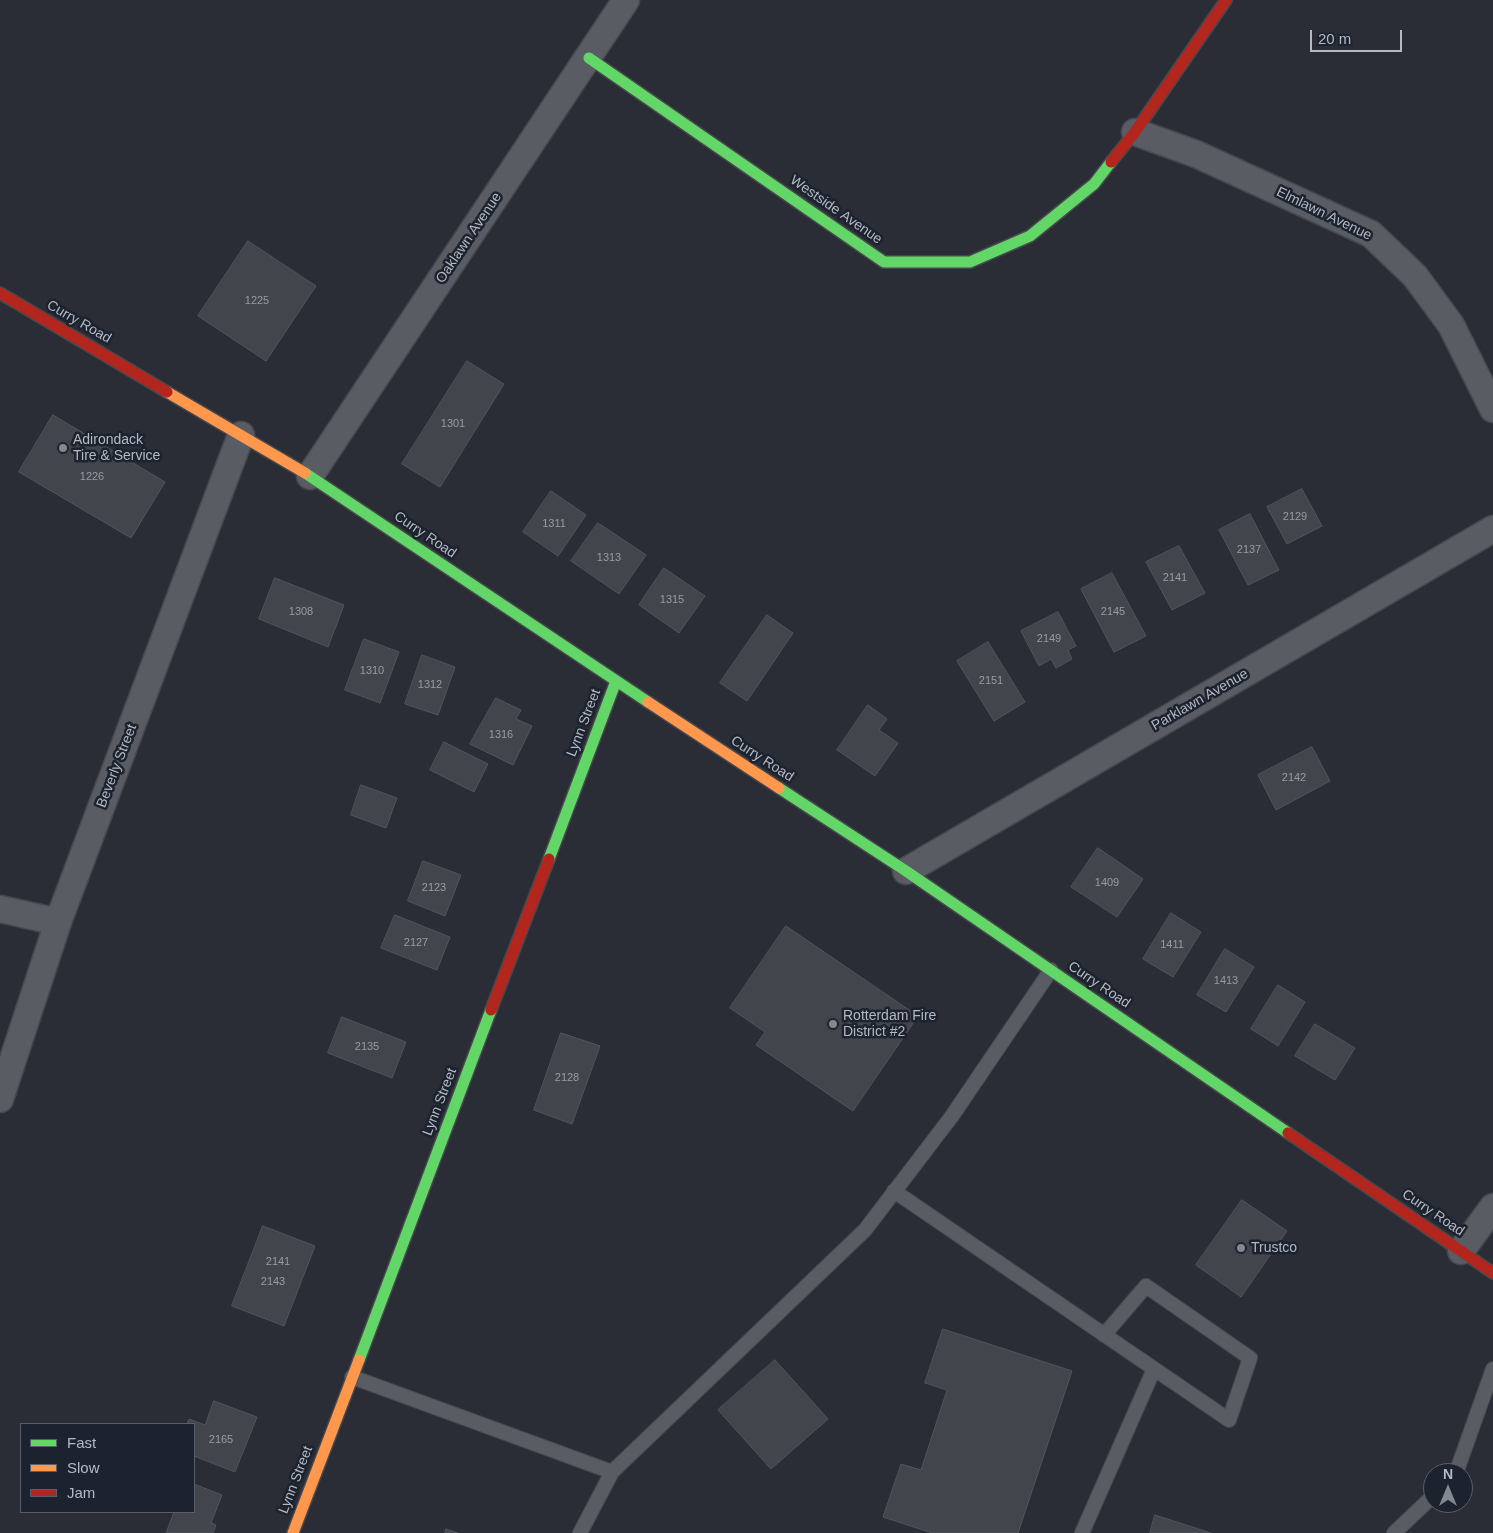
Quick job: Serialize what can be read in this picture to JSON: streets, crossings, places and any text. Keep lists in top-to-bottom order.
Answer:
{
  "streets": {
    "main road": ["Westside Avenue", "Curry Road", "Lynn Street"],
    "street": [
      "Elmlawn Avenue",
      "Oaklawn Avenue",
      "Parklawn Avenue",
      "Beverly Street"
    ]
  },
  "crossings": [
    ["Westside Avenue", "Elmlawn Avenue"],
    ["Westside Avenue", "Oaklawn Avenue"],
    ["Oaklawn Avenue", "Curry Road"],
    ["Curry Road", "Parklawn Avenue"],
    ["Curry Road", "Lynn Street"],
    ["Curry Road", "Beverly Street"]
  ],
  "places": ["Adirondack Tire & Service", "Rotterdam Fire District #2", "Trustco"],
  "house_numbers": [
    "1225",
    "1301",
    "1226",
    "2129",
    "1311",
    "2137",
    "1313",
    "2141",
    "1315",
    "1308",
    "2145",
    "2149",
    "1310",
    "2151",
    "1312",
    "1316",
    "2142",
    "1409",
    "2123",
    "2127",
    "1411",
    "1413",
    "2135",
    "2128",
    "2141",
    "2143",
    "2165"
  ],
  "legend": ["Fast", "Slow", "Jam"],
  "scale_bar": "20 m",
  "north": "top"
}
